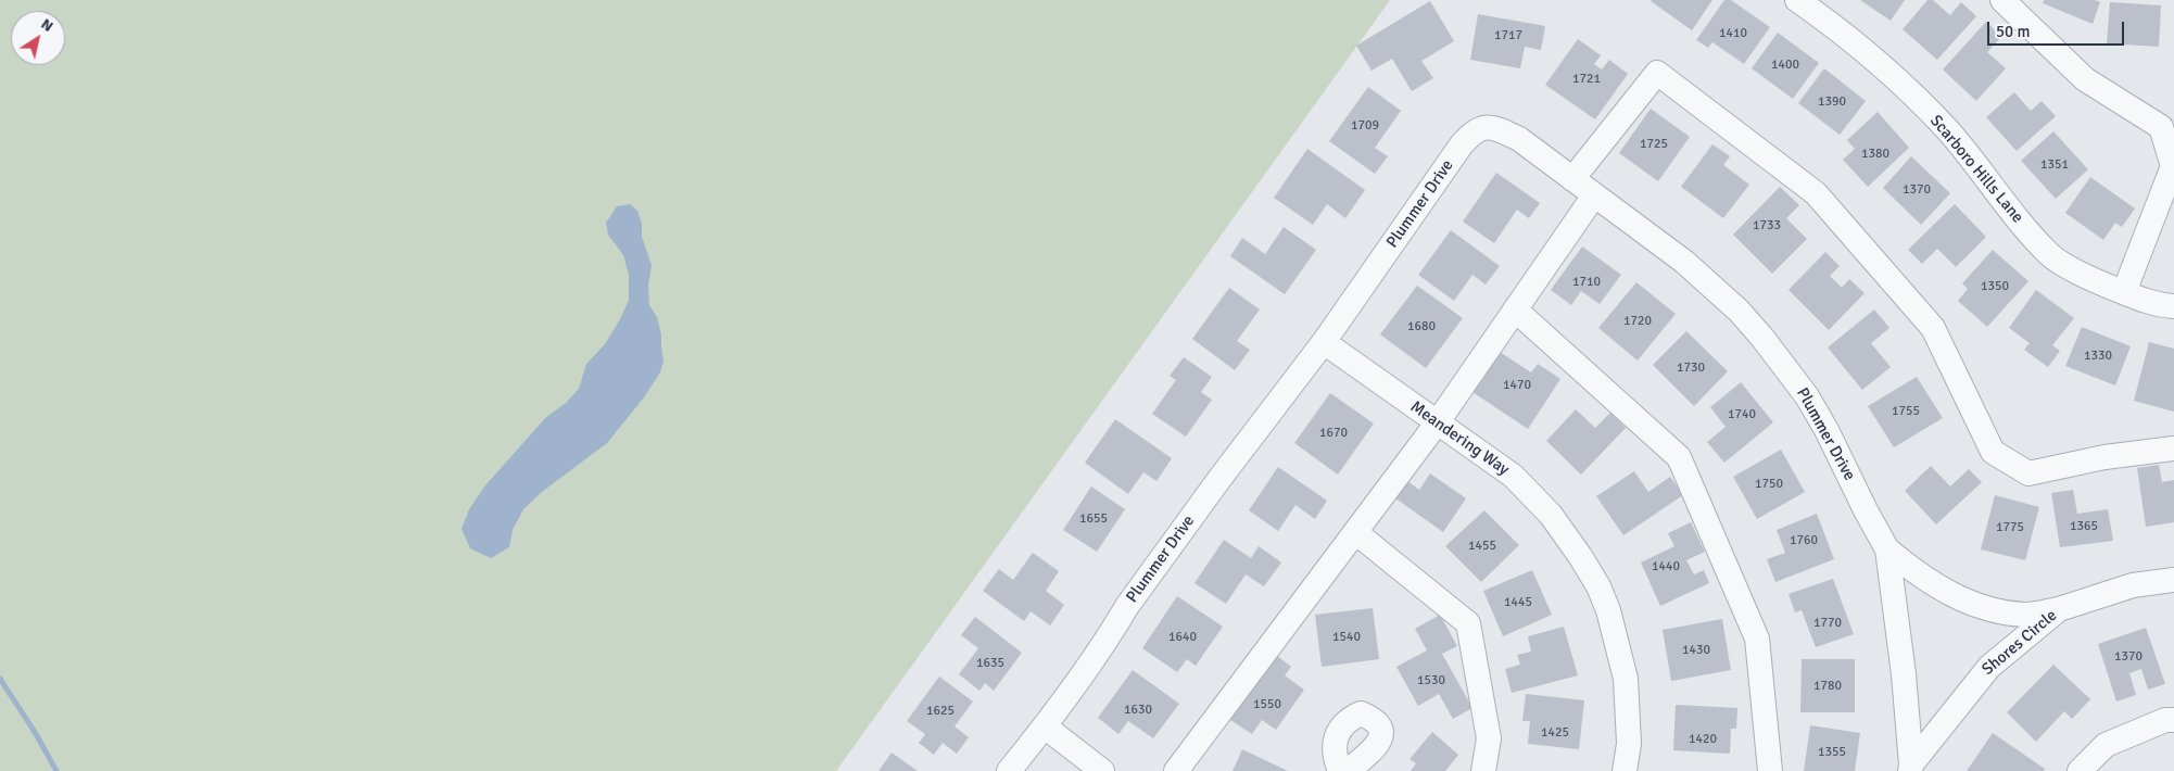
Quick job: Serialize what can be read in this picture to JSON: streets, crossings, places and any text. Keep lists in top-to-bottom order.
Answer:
{
  "streets": {
    "street": [
      "Scarboro Hills Lane",
      "Plummer Drive",
      "Meandering Way",
      "Shores Circle"
    ]
  },
  "crossings": [
    ["Plummer Drive", "Meandering Way"],
    ["Plummer Drive", "Shores Circle"]
  ],
  "house_numbers": [
    "1410",
    "1717",
    "1400",
    "1721",
    "1390",
    "1709",
    "1725",
    "1380",
    "1351",
    "1370",
    "1733",
    "1710",
    "1350",
    "1720",
    "1680",
    "1330",
    "1730",
    "1470",
    "1755",
    "1740",
    "1670",
    "1750",
    "1655",
    "1365",
    "1775",
    "1760",
    "1455",
    "1440",
    "1445",
    "1770",
    "1640",
    "1540",
    "1430",
    "1370",
    "1635",
    "1530",
    "1780",
    "1550",
    "1630",
    "1625",
    "1425",
    "1420",
    "1355"
  ],
  "scale_bar": "50 m",
  "north": "top right"
}
